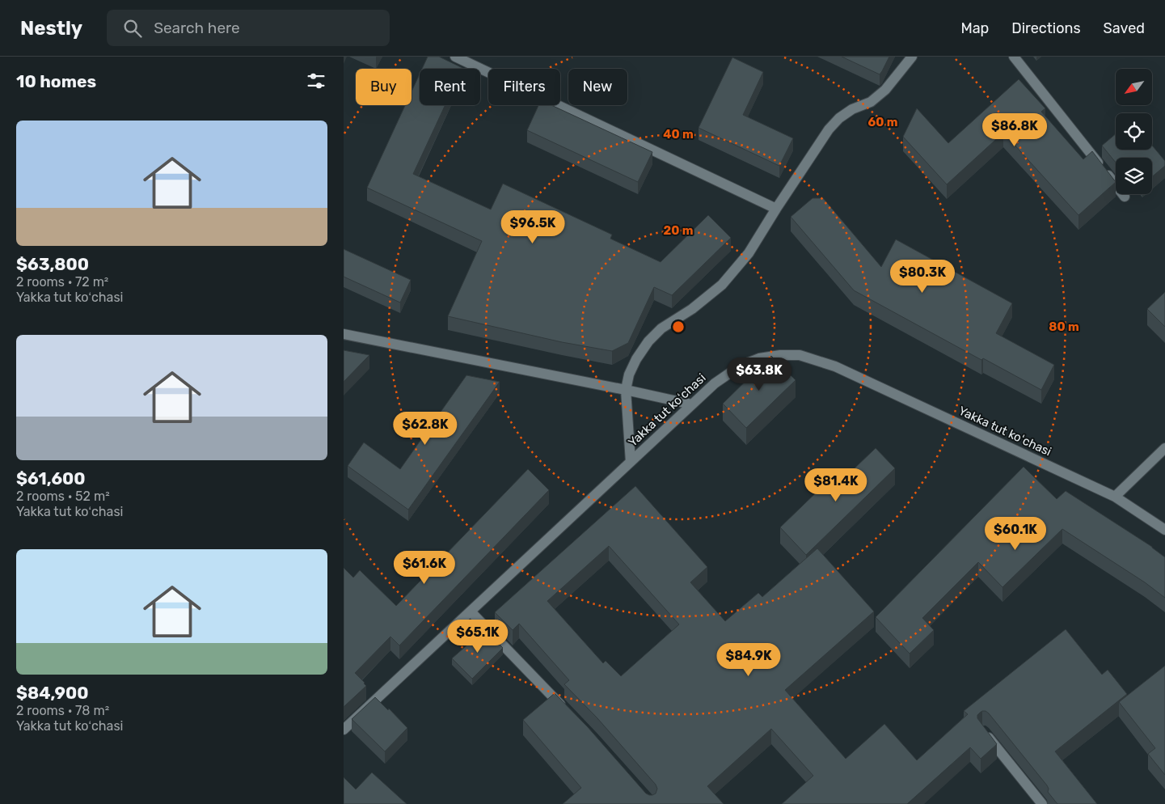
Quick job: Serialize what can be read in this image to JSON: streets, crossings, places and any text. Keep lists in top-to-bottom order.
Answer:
{
  "streets": {
    "street": ["Yakka tut koʻchasi"]
  },
  "north": "bottom left",
  "page": {
    "header": "Nestly",
    "search": "Search here",
    "nav": ["Map", "Directions", "Saved"],
    "heading": "10 homes",
    "chip": [
      "Buy",
      "Rent",
      "Filters",
      "New"
    ],
    "list": [
      {
        "name": "$63,800",
        "note": "2 rooms · 72 m² · Yakka tut koʻchasi"
      },
      {
        "name": "$61,600",
        "note": "2 rooms · 52 m² · Yakka tut koʻchasi"
      },
      {
        "name": "$84,900",
        "note": "2 rooms · 78 m² · Yakka tut koʻchasi"
      }
    ],
    "price": [
      "$86.8K",
      "$96.5K",
      "$80.3K",
      "$63.8K",
      "$62.8K",
      "$81.4K",
      "$60.1K",
      "$61.6K",
      "$65.1K",
      "$84.9K"
    ]
  },
  "rings": [
    "60 m",
    "40 m",
    "20 m",
    "80 m"
  ]
}
